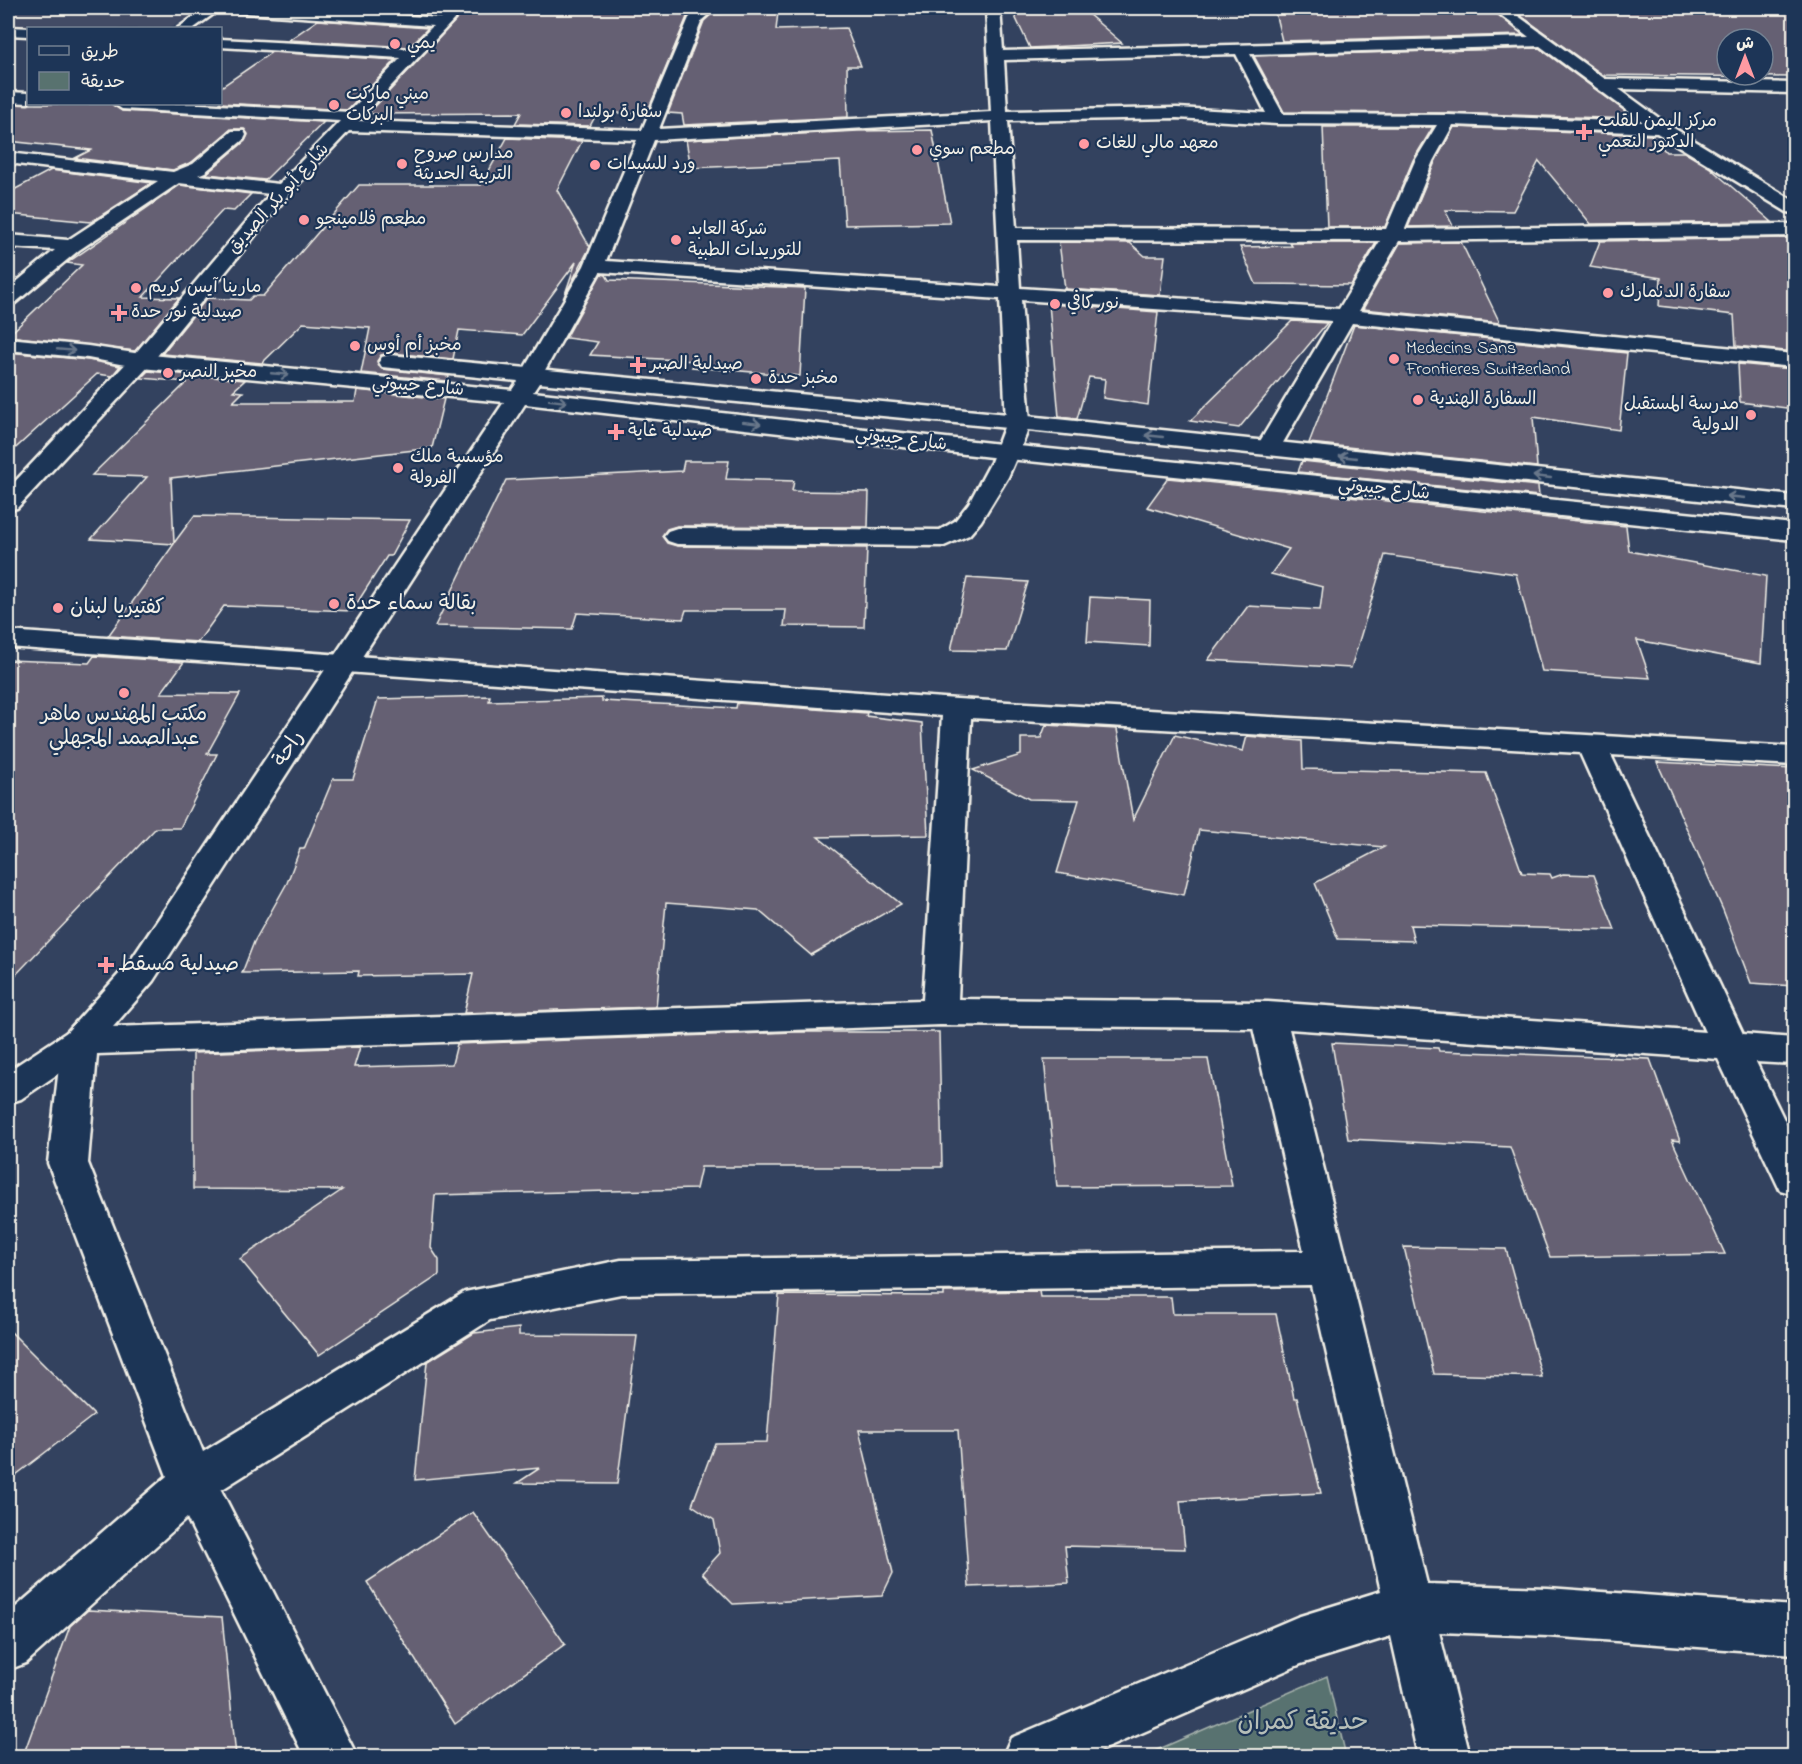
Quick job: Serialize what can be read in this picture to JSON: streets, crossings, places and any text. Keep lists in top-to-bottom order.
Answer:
{
  "streets": {
    "street": ["شارع أبو بكر الصديق", "شارع جيبوتي", "راحة"]
  },
  "crossings": [
    ["شارع أبو بكر الصديق", "شارع جيبوتي"],
    ["شارع جيبوتي", "راحة"]
  ],
  "parks": ["حديقة كمران"],
  "places": {
    "other": [
      "يمي",
      "ميني ماركت البركات",
      "سفارة بولندا",
      "معهد مالي للغات",
      "مطعم سوي",
      "مدارس صروح التربية الحديثة",
      "ورد للسيدات",
      "مطعم فلامينجو",
      "شركة العابد للتوريدات الطبية",
      "مارينا آيس كريم",
      "سفارة الدنمارك",
      "نور كافي",
      "مخبز أم أوس",
      "Medecins Sans Frontieres Switzerland",
      "مخبز النصر",
      "مخبز حدة",
      "السفارة الهندية",
      "مدرسة المستقبل الدولية",
      "مؤسسة ملك الفرولة",
      "بقالة سماء حدة",
      "كفتيريا لبنان",
      "مكتب المهندس ماهر عبدالصمد المجهلي"
    ],
    "health": [
      "مركز اليمن للقلب الدكتور النعمي",
      "صيدلية نور حدة",
      "صيدلية الصبر",
      "صيدلية غاية",
      "صيدلية مسقط"
    ]
  },
  "legend": ["طريق", "حديقة"],
  "north": "top"
}
